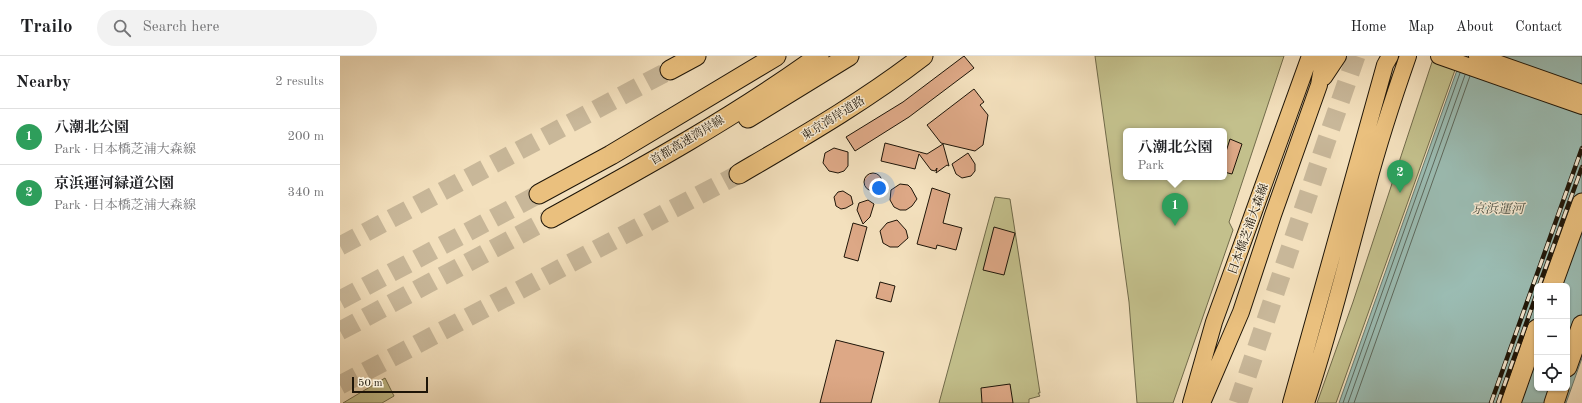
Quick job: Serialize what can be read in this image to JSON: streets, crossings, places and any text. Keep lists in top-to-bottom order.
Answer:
{
  "streets": {
    "highway": ["東京湾岸道路", "首都高速湾岸線"],
    "main road": ["日本橋芝浦大森線"]
  },
  "water": ["京浜運河"],
  "scale_bar": "50 m",
  "page": {
    "header": "Trailo",
    "search": "Search here",
    "nav": [
      "Home",
      "Map",
      "About",
      "Contact"
    ],
    "heading": ["Nearby", "2 results"],
    "list": [
      {
        "mark": "1",
        "name": "八潮北公園",
        "note": "Park · 日本橋芝浦大森線",
        "value": "200 m"
      },
      {
        "mark": "2",
        "name": "京浜運河緑道公園",
        "note": "Park · 日本橋芝浦大森線",
        "value": "340 m"
      }
    ],
    "popup": ["八潮北公園", "Park"],
    "pins": ["2", "1"],
    "map_buttons": ["+", "−"],
    "scale": "50 m"
  }
}
